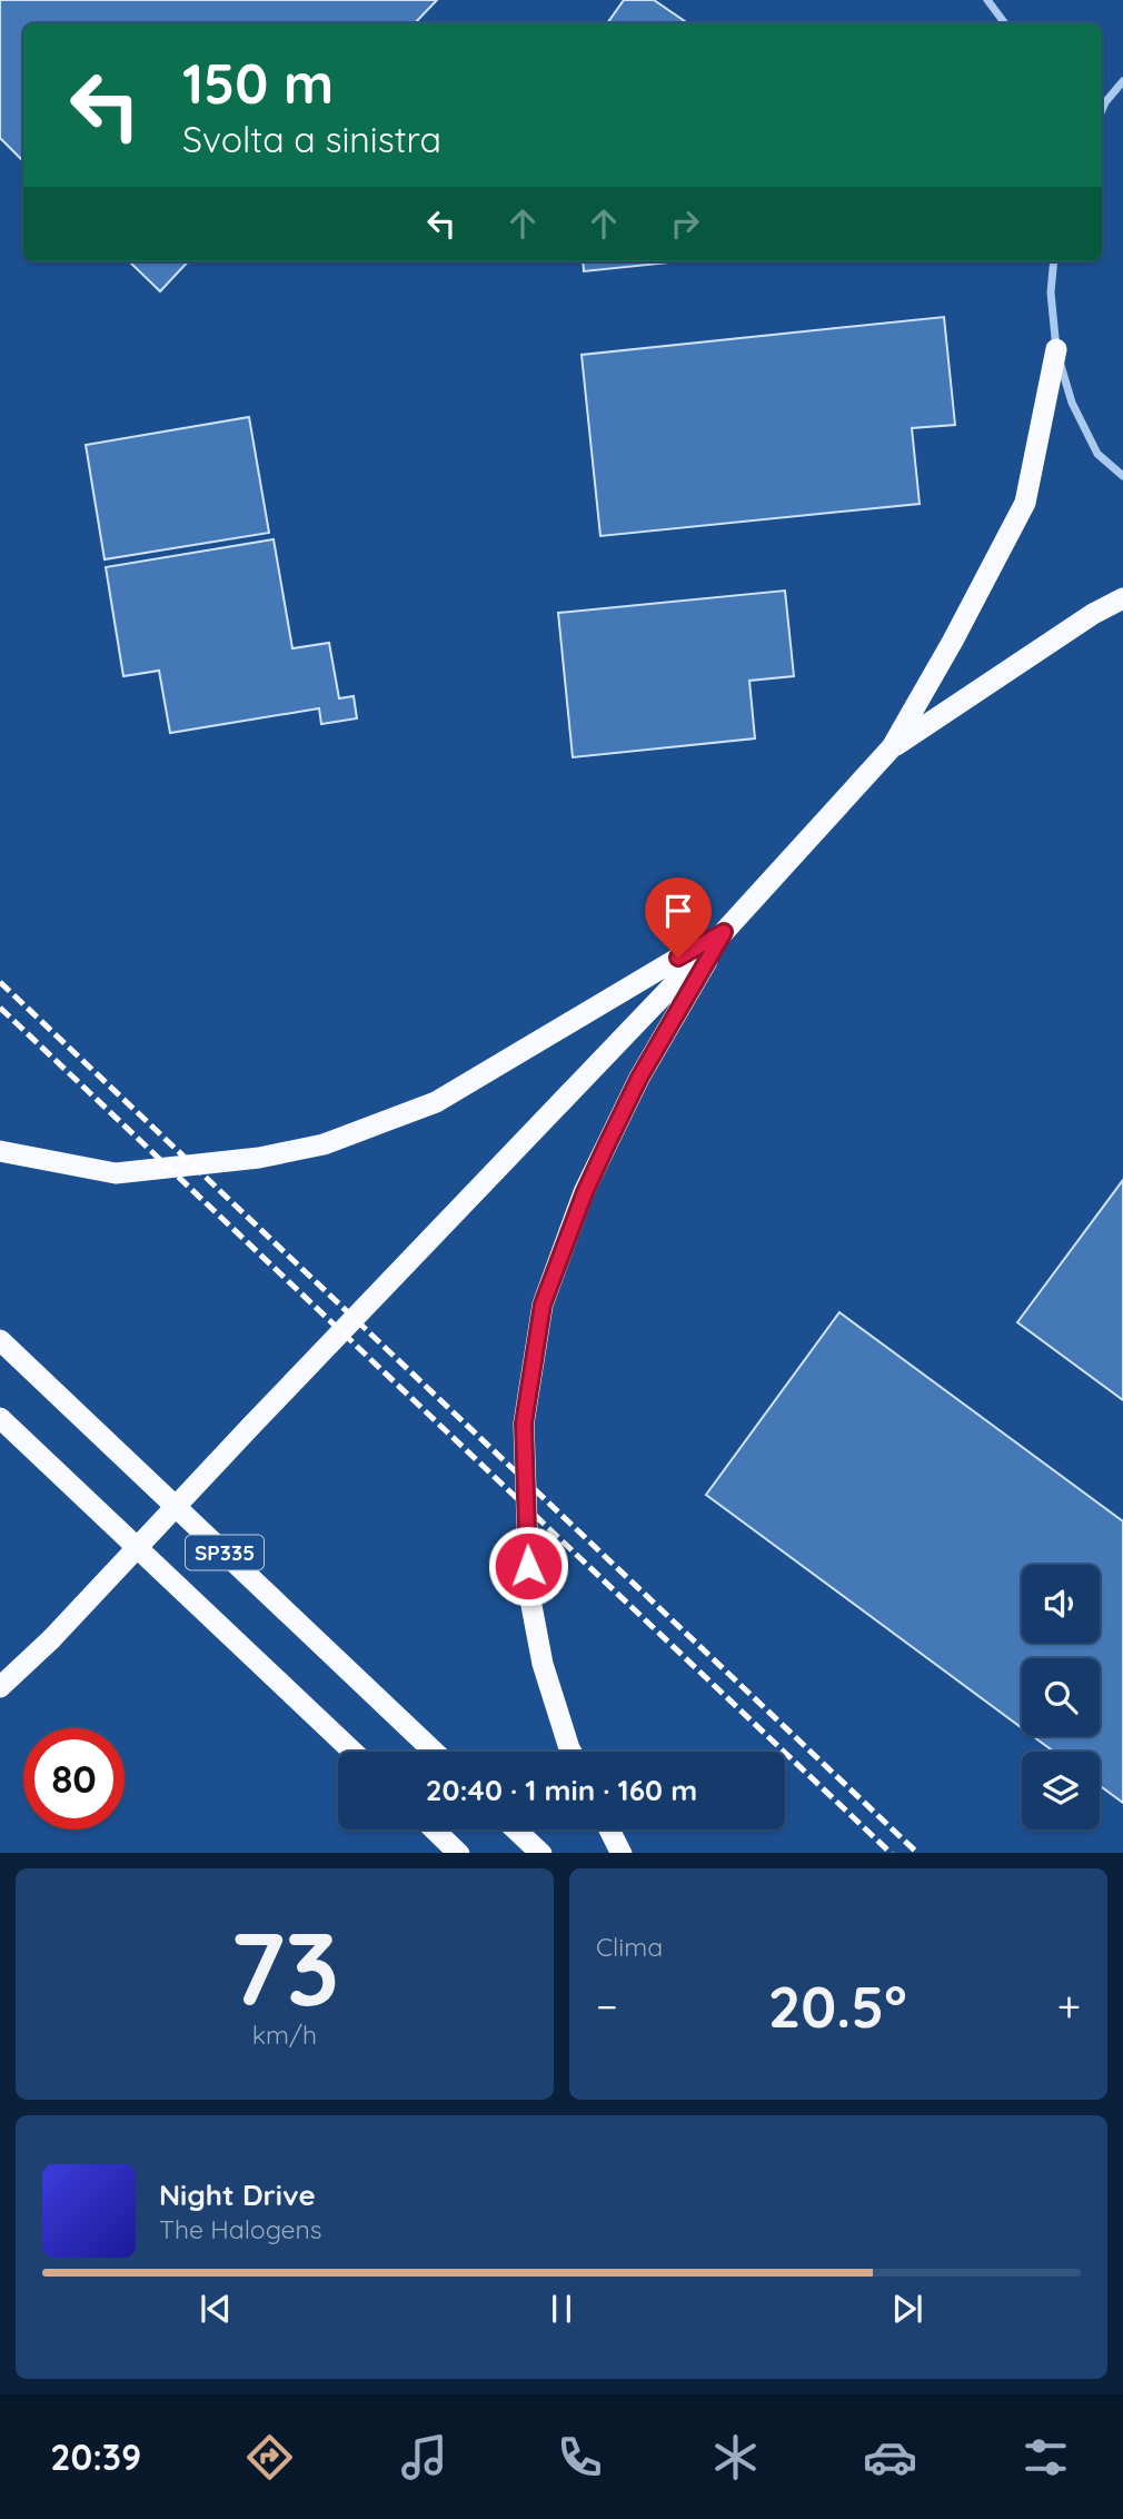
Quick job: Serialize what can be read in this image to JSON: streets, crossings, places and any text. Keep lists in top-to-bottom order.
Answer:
{
  "streets": {
    "highway": ["SP335"]
  },
  "page": {
    "turn": ["150 m", "Svolta a sinistra"],
    "limit": "80",
    "trip": "20:40 · 1 min · 160 m",
    "tile": [
      ["73", "km/h"],
      "Clima"
    ],
    "heat": ["−", "20.5°", "+"],
    "song": ["Night Drive", "The Halogens"],
    "tabs": "20:39"
  }
}
